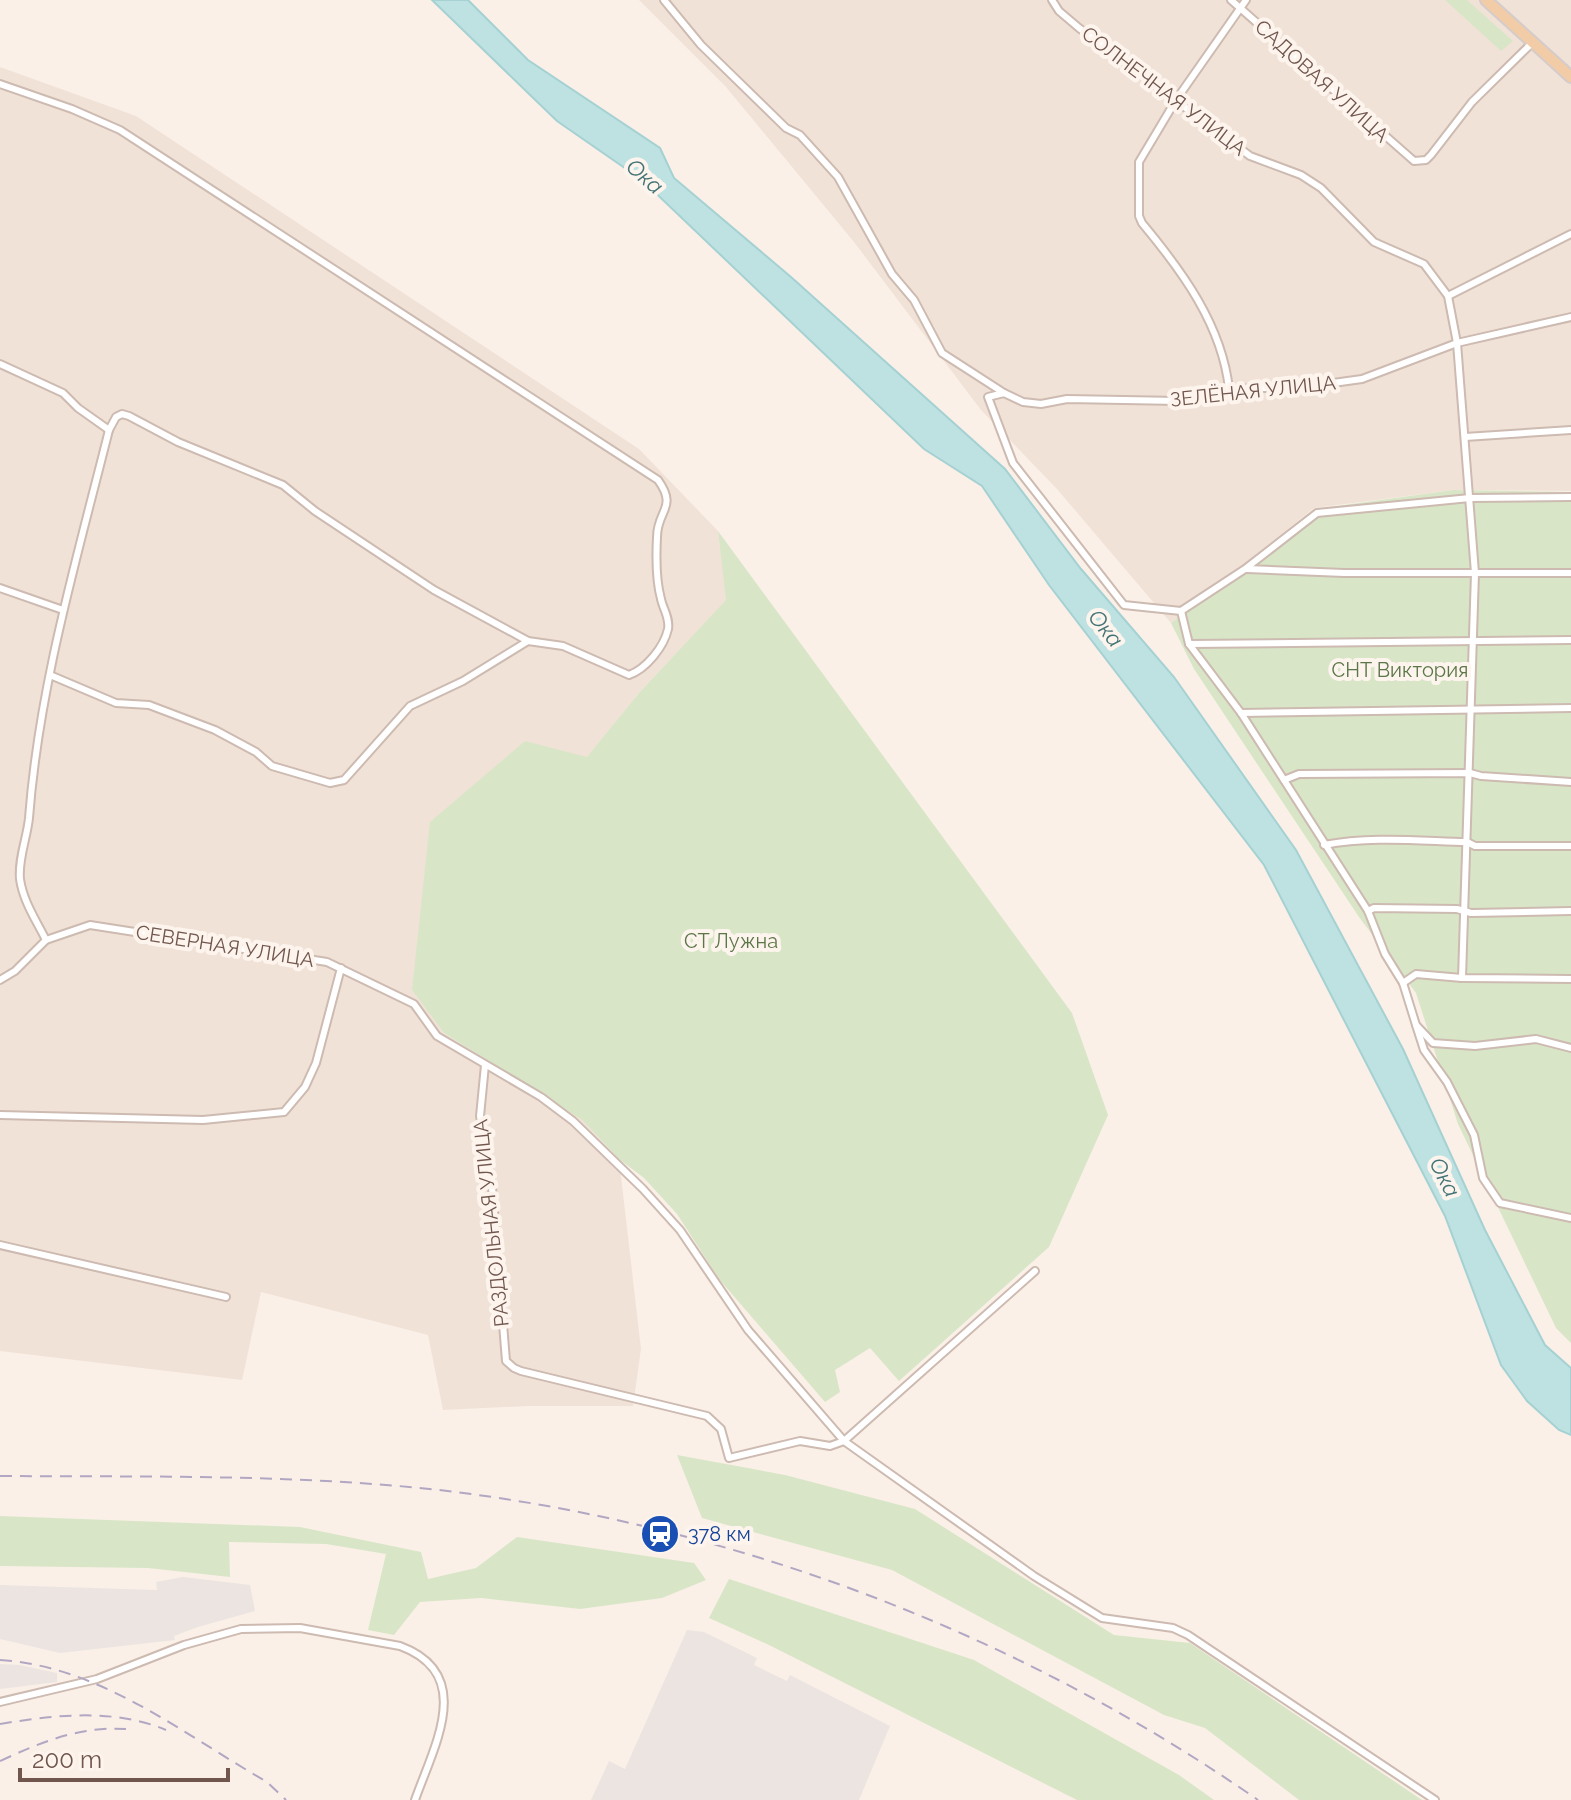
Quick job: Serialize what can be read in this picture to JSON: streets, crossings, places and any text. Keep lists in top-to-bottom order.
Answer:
{
  "streets": {
    "street": [
      "САДОВАЯ УЛИЦА",
      "СОЛНЕЧНАЯ УЛИЦА",
      "ЗЕЛЁНАЯ УЛИЦА",
      "СЕВЕРНАЯ УЛИЦА",
      "РАЗДОЛЬНАЯ УЛИЦА"
    ]
  },
  "crossings": [
    ["СЕВЕРНАЯ УЛИЦА", "РАЗДОЛЬНАЯ УЛИЦА"]
  ],
  "water": ["Ока"],
  "parks": ["СНТ Виктория", "СТ Лужна"],
  "places": {
    "station": ["378 км"]
  },
  "scale_bar": "200 m"
}
